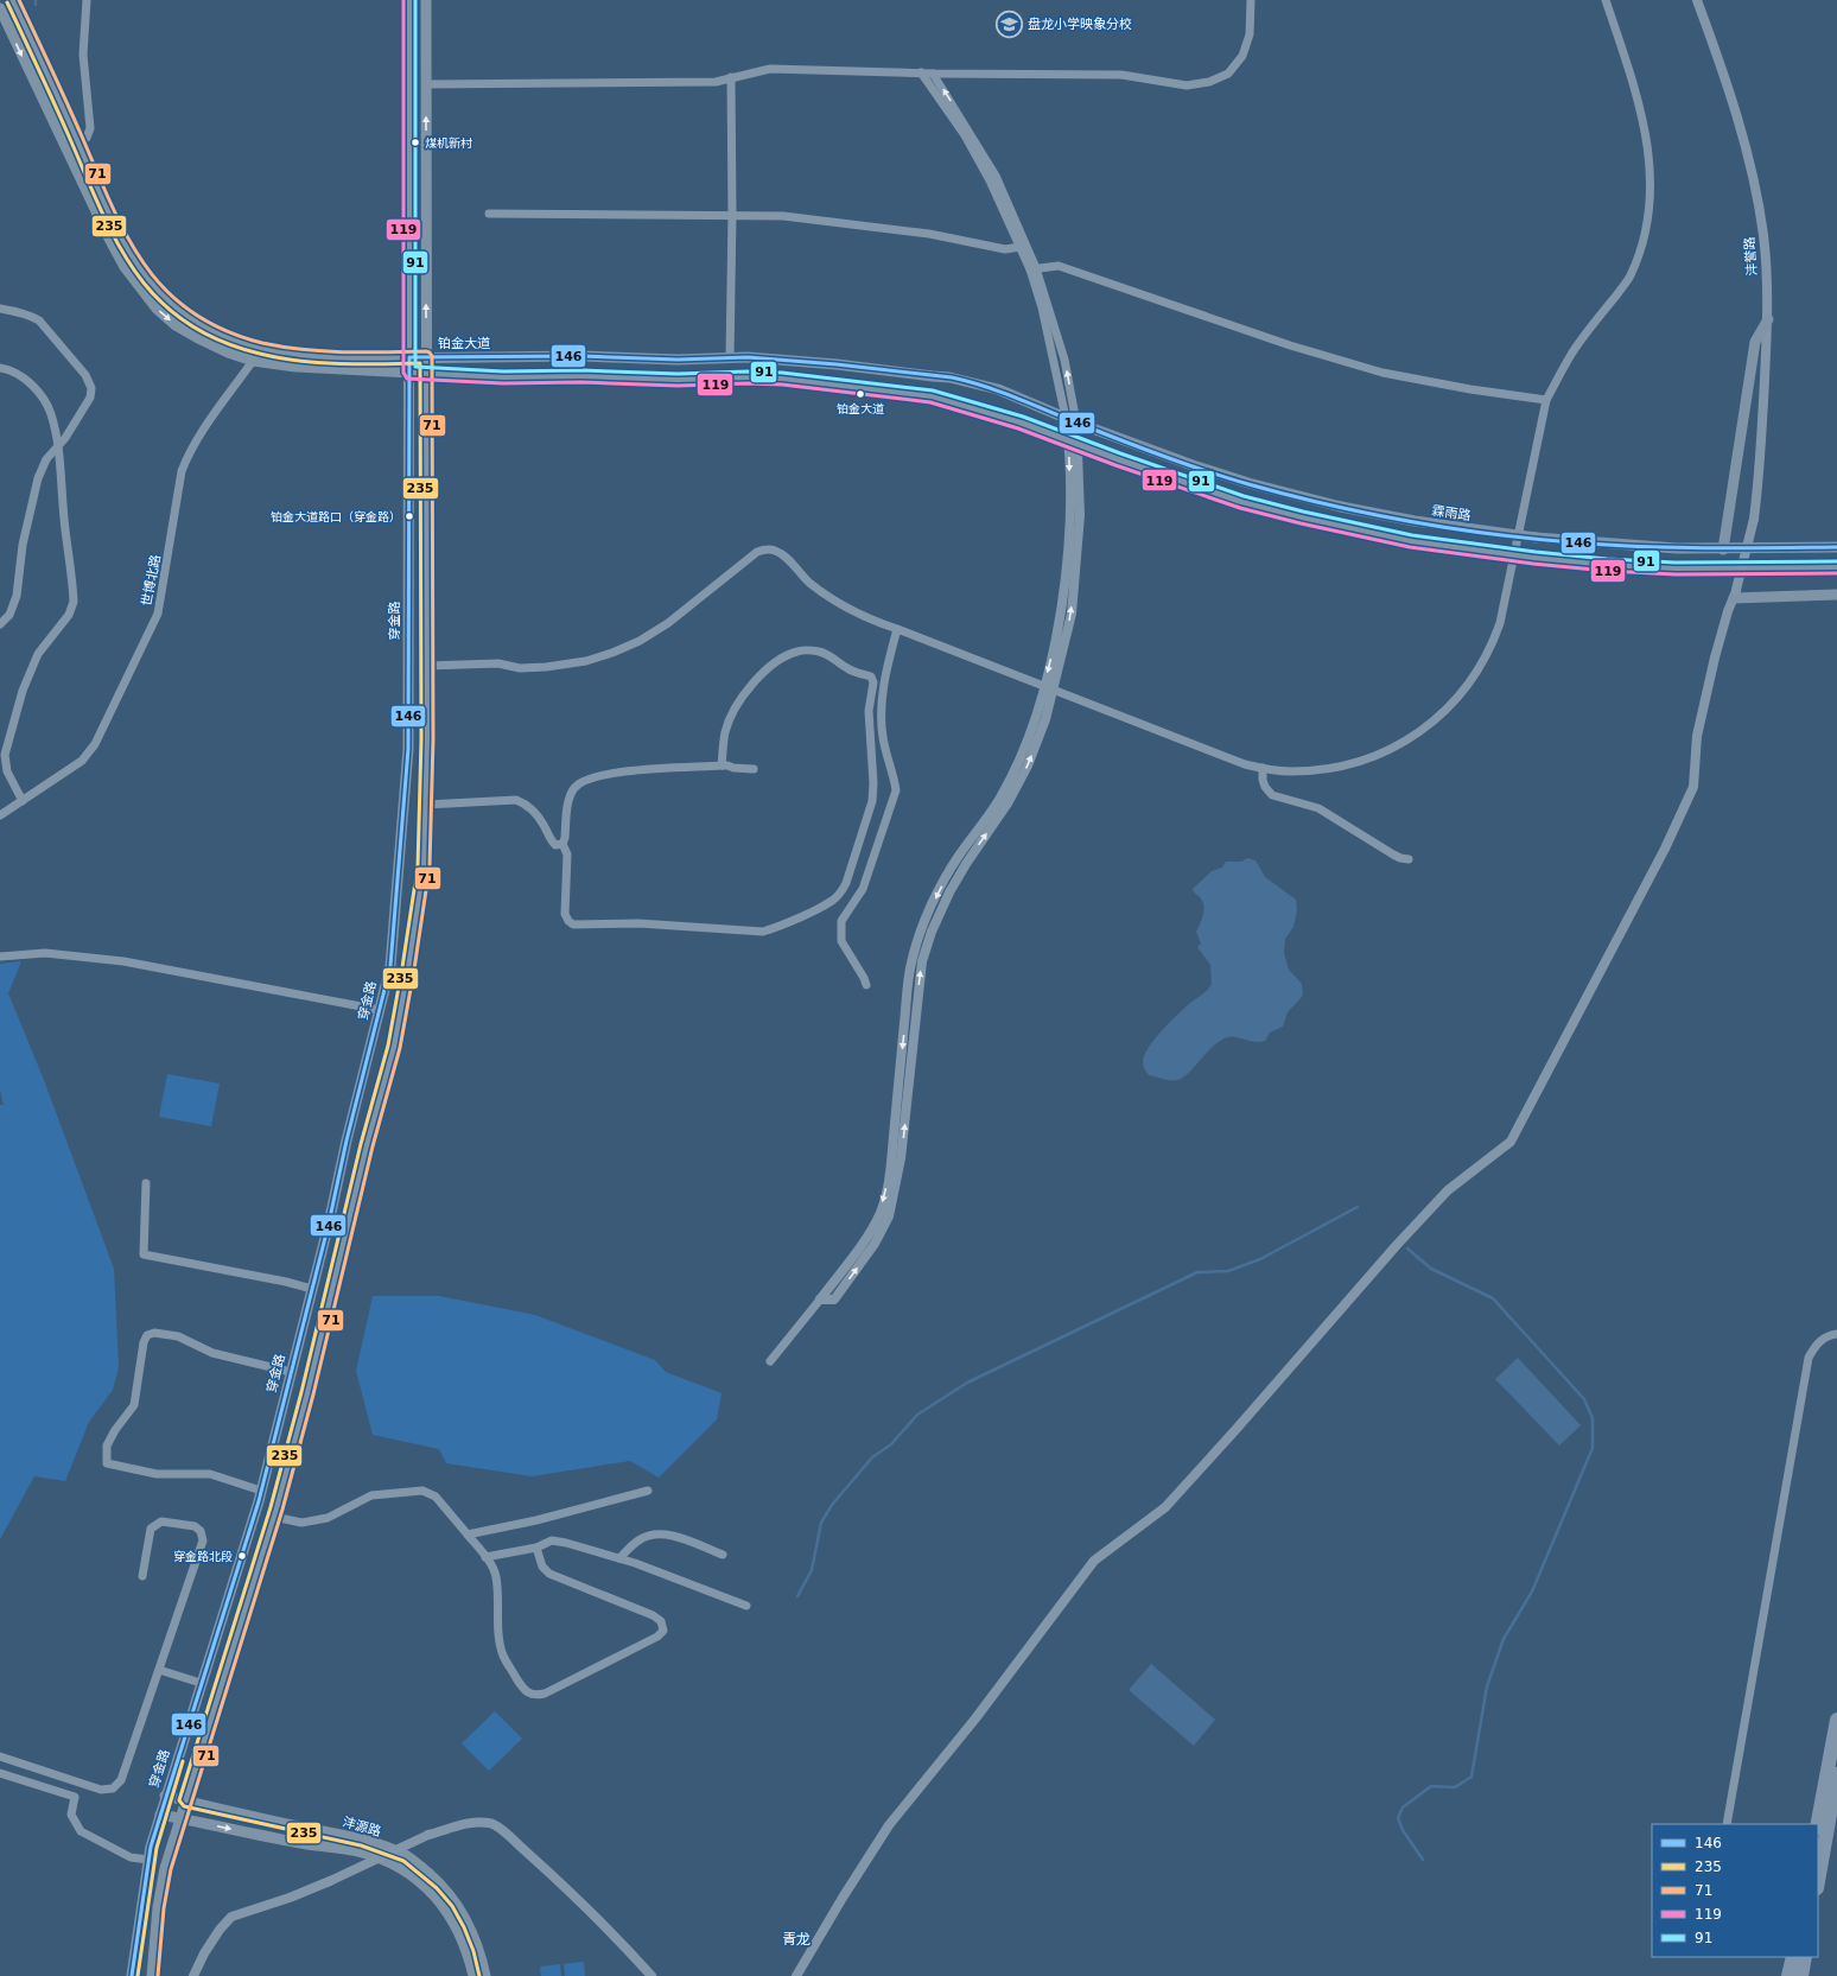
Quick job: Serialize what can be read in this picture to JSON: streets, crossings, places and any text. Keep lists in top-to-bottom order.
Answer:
{
  "streets": {
    "main road": [
      "铂金大道",
      "霖雨路",
      "穿金路",
      "沣源路"
    ],
    "street": ["沣誉路", "世博北路"]
  },
  "crossings": [
    ["铂金大道", "霖雨路"],
    ["铂金大道", "穿金路"],
    ["穿金路", "沣源路"]
  ],
  "districts": ["青龙"],
  "places": {
    "school or university": ["盘龙小学映象分校"],
    "other": [
      "煤机新村",
      "铂金大道",
      "铂金大道路口（穿金路）",
      "穿金路北段"
    ]
  },
  "lines": [
    "transit line 71",
    "transit line 119",
    "transit line 91",
    "transit line 235",
    "transit line 146"
  ],
  "legend": [
    "146",
    "235",
    "71",
    "119",
    "91"
  ]
}
